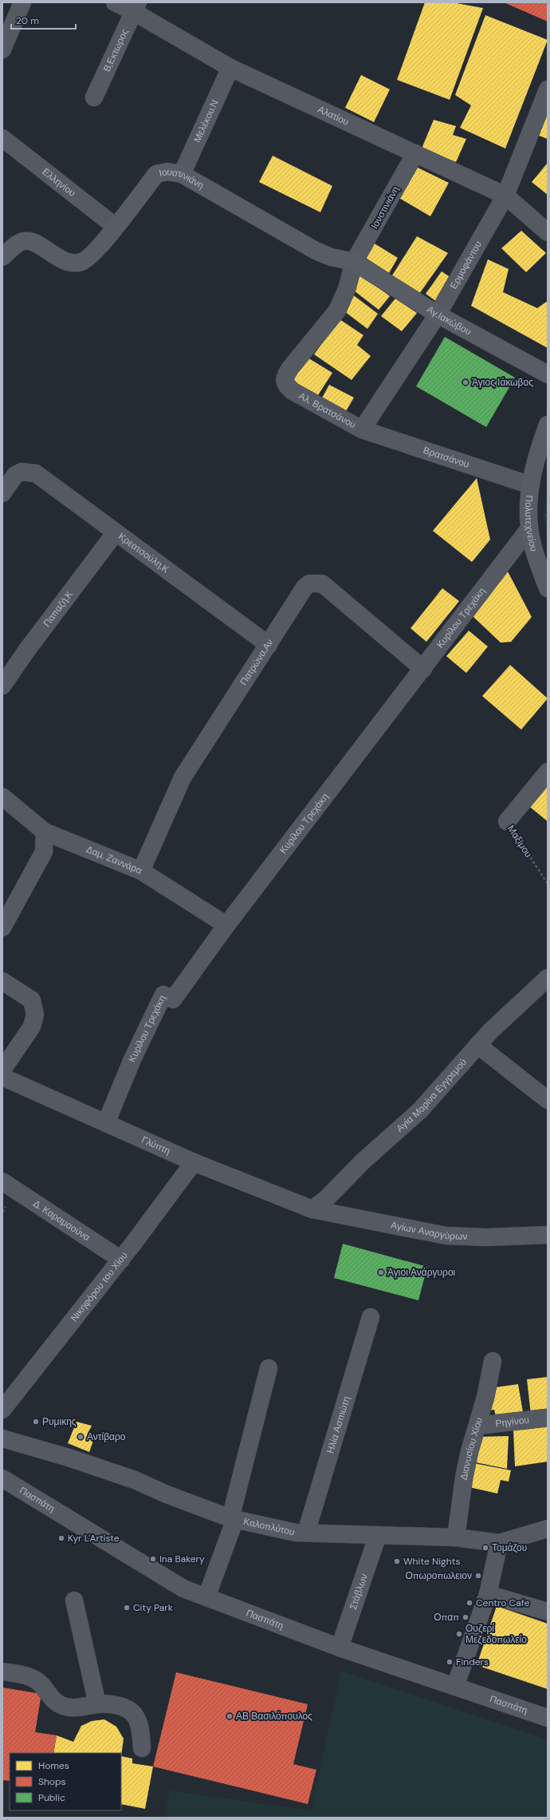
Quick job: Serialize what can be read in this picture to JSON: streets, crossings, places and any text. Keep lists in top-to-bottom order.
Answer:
{
  "streets": {
    "main road": ["Ιουστινιάνη", "Αγ.Ιακώβου", "Πολυτεχνείου"],
    "street": [
      "Β,Εκτωρος",
      "Αλατίου",
      "Μελέκου.Ν",
      "Ελληνίου",
      "Ιονστινιάνη",
      "Ερμοφάντου",
      "Αλ. Βρατσάνου",
      "Βρατσάνου",
      "Κρεατσούλη.Κ",
      "Παπαζή.Κ",
      "Κυρίλου Τρεχάκη",
      "Πατρώνα.Αν",
      "Μαξίμου",
      "Δαμ. Ζαννάρα",
      "Αγία Μαρίνα Εγγρεμού",
      "Γλύπτη",
      "Δ. Καραμαούνα",
      "Αγίων Αναργύρων",
      "Νικηφόρου του Χίου",
      "Ρηγίνου",
      "Ηλία Ασπιώτη",
      "Διονυσίου Χίου",
      "Πασπάτη",
      "Καλοπλύτου",
      "Στάβλων"
    ]
  },
  "crossings": [
    ["Β,Εκτωρος", "Αλατίου"],
    ["Αλατίου", "Μελέκου.Ν"],
    ["Αλατίου", "Ιονστινιάνη"],
    ["Αλατίου", "Ερμοφάντου"],
    ["Μελέκου.Ν", "Ιουστινιάνη"],
    ["Ιουστινιάνη", "Ελληνίου"],
    ["Ιουστινιάνη", "Ιονστινιάνη"],
    ["Ιουστινιάνη", "Αγ.Ιακώβου"],
    ["Ιονστινιάνη", "Αγ.Ιακώβου"],
    ["Ιονστινιάνη", "Αλ. Βρατσάνου"],
    ["Ερμοφάντου", "Αγ.Ιακώβου"],
    ["Ερμοφάντου", "Αλ. Βρατσάνου"],
    ["Ερμοφάντου", "Βρατσάνου"],
    ["Αλ. Βρατσάνου", "Βρατσάνου"],
    ["Βρατσάνου", "Πολυτεχνείου"],
    ["Πολυτεχνείου", "Κυρίλου Τρεχάκη"],
    ["Κρεατσούλη.Κ", "Παπαζή.Κ"],
    ["Κρεατσούλη.Κ", "Πατρώνα.Αν"],
    ["Κυρίλου Τρεχάκη", "Πατρώνα.Αν"],
    ["Κυρίλου Τρεχάκη", "Δαμ. Ζαννάρα"],
    ["Κυρίλου Τρεχάκη", "Γλύπτη"],
    ["Πατρώνα.Αν", "Δαμ. Ζαννάρα"],
    ["Αγία Μαρίνα Εγγρεμού", "Γλύπτη"],
    ["Αγία Μαρίνα Εγγρεμού", "Αγίων Αναργύρων"],
    ["Γλύπτη", "Αγίων Αναργύρων"],
    ["Γλύπτη", "Νικηφόρου του Χίου"],
    ["Δ. Καραμαούνα", "Νικηφόρου του Χίου"],
    ["Ρηγίνου", "Διονυσίου Χίου"],
    ["Ηλία Ασπιώτη", "Καλοπλύτου"],
    ["Διονυσίου Χίου", "Καλοπλύτου"],
    ["Πασπάτη", "Στάβλων"],
    ["Καλοπλύτου", "Στάβλων"]
  ],
  "places": [
    "Άγιος Ιάκωβος",
    "Άγιοι Ανάργυροι",
    "Ρυμικης",
    "Αντίβαρο",
    "Kyr L'Artiste",
    "Τομάζου",
    "Ina Bakery",
    "White Nights",
    "Οπωροπωλειον",
    "Centro Cafe",
    "City Park",
    "Οπαπ",
    "Ουζερί Μεζεδοπωλείο",
    "Finders",
    "ΑΒ Βασιλόπουλος"
  ],
  "legend": ["Homes", "Shops", "Public"],
  "scale_bar": "20 m"
}
